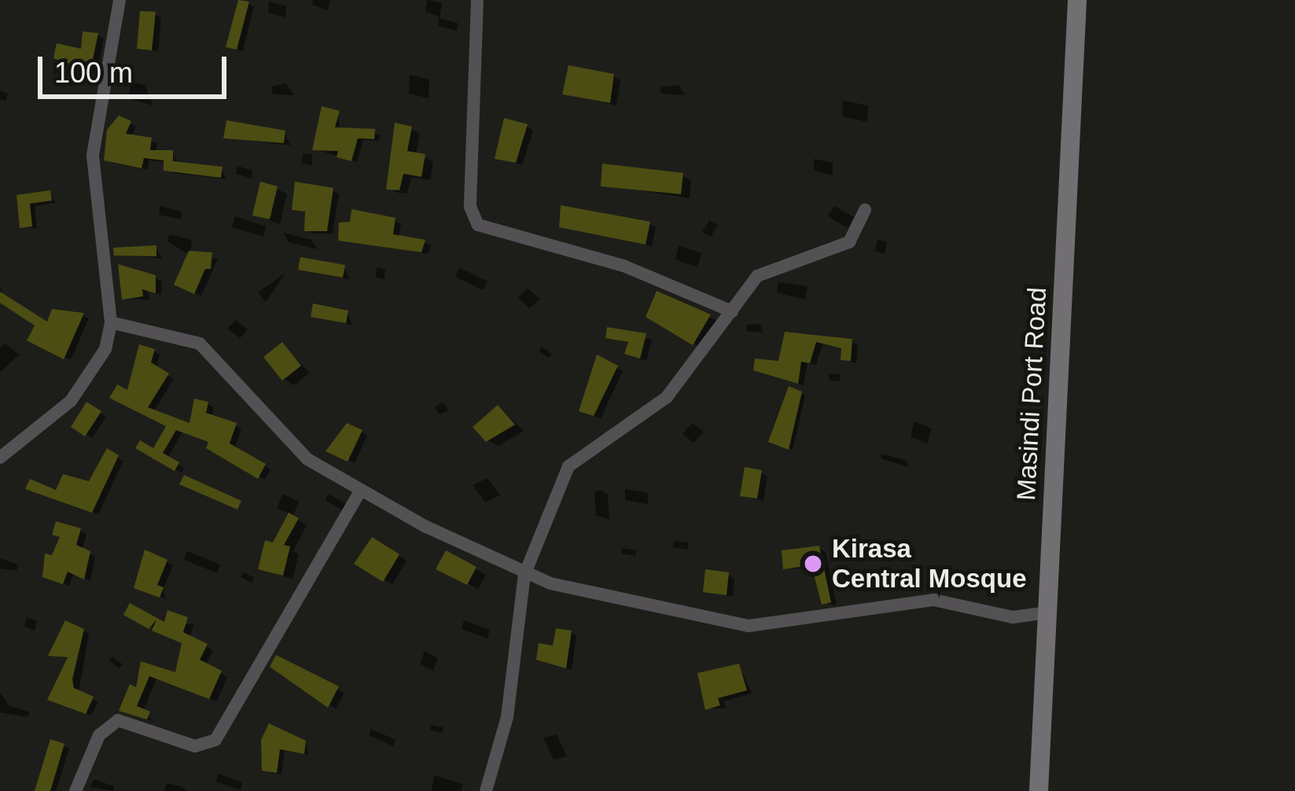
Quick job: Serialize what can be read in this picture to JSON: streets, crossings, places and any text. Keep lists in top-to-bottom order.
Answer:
{
  "streets": {
    "main road": ["Masindi Port Road"]
  },
  "places": ["Kirasa Central Mosque"],
  "scale_bar": "100 m"
}
